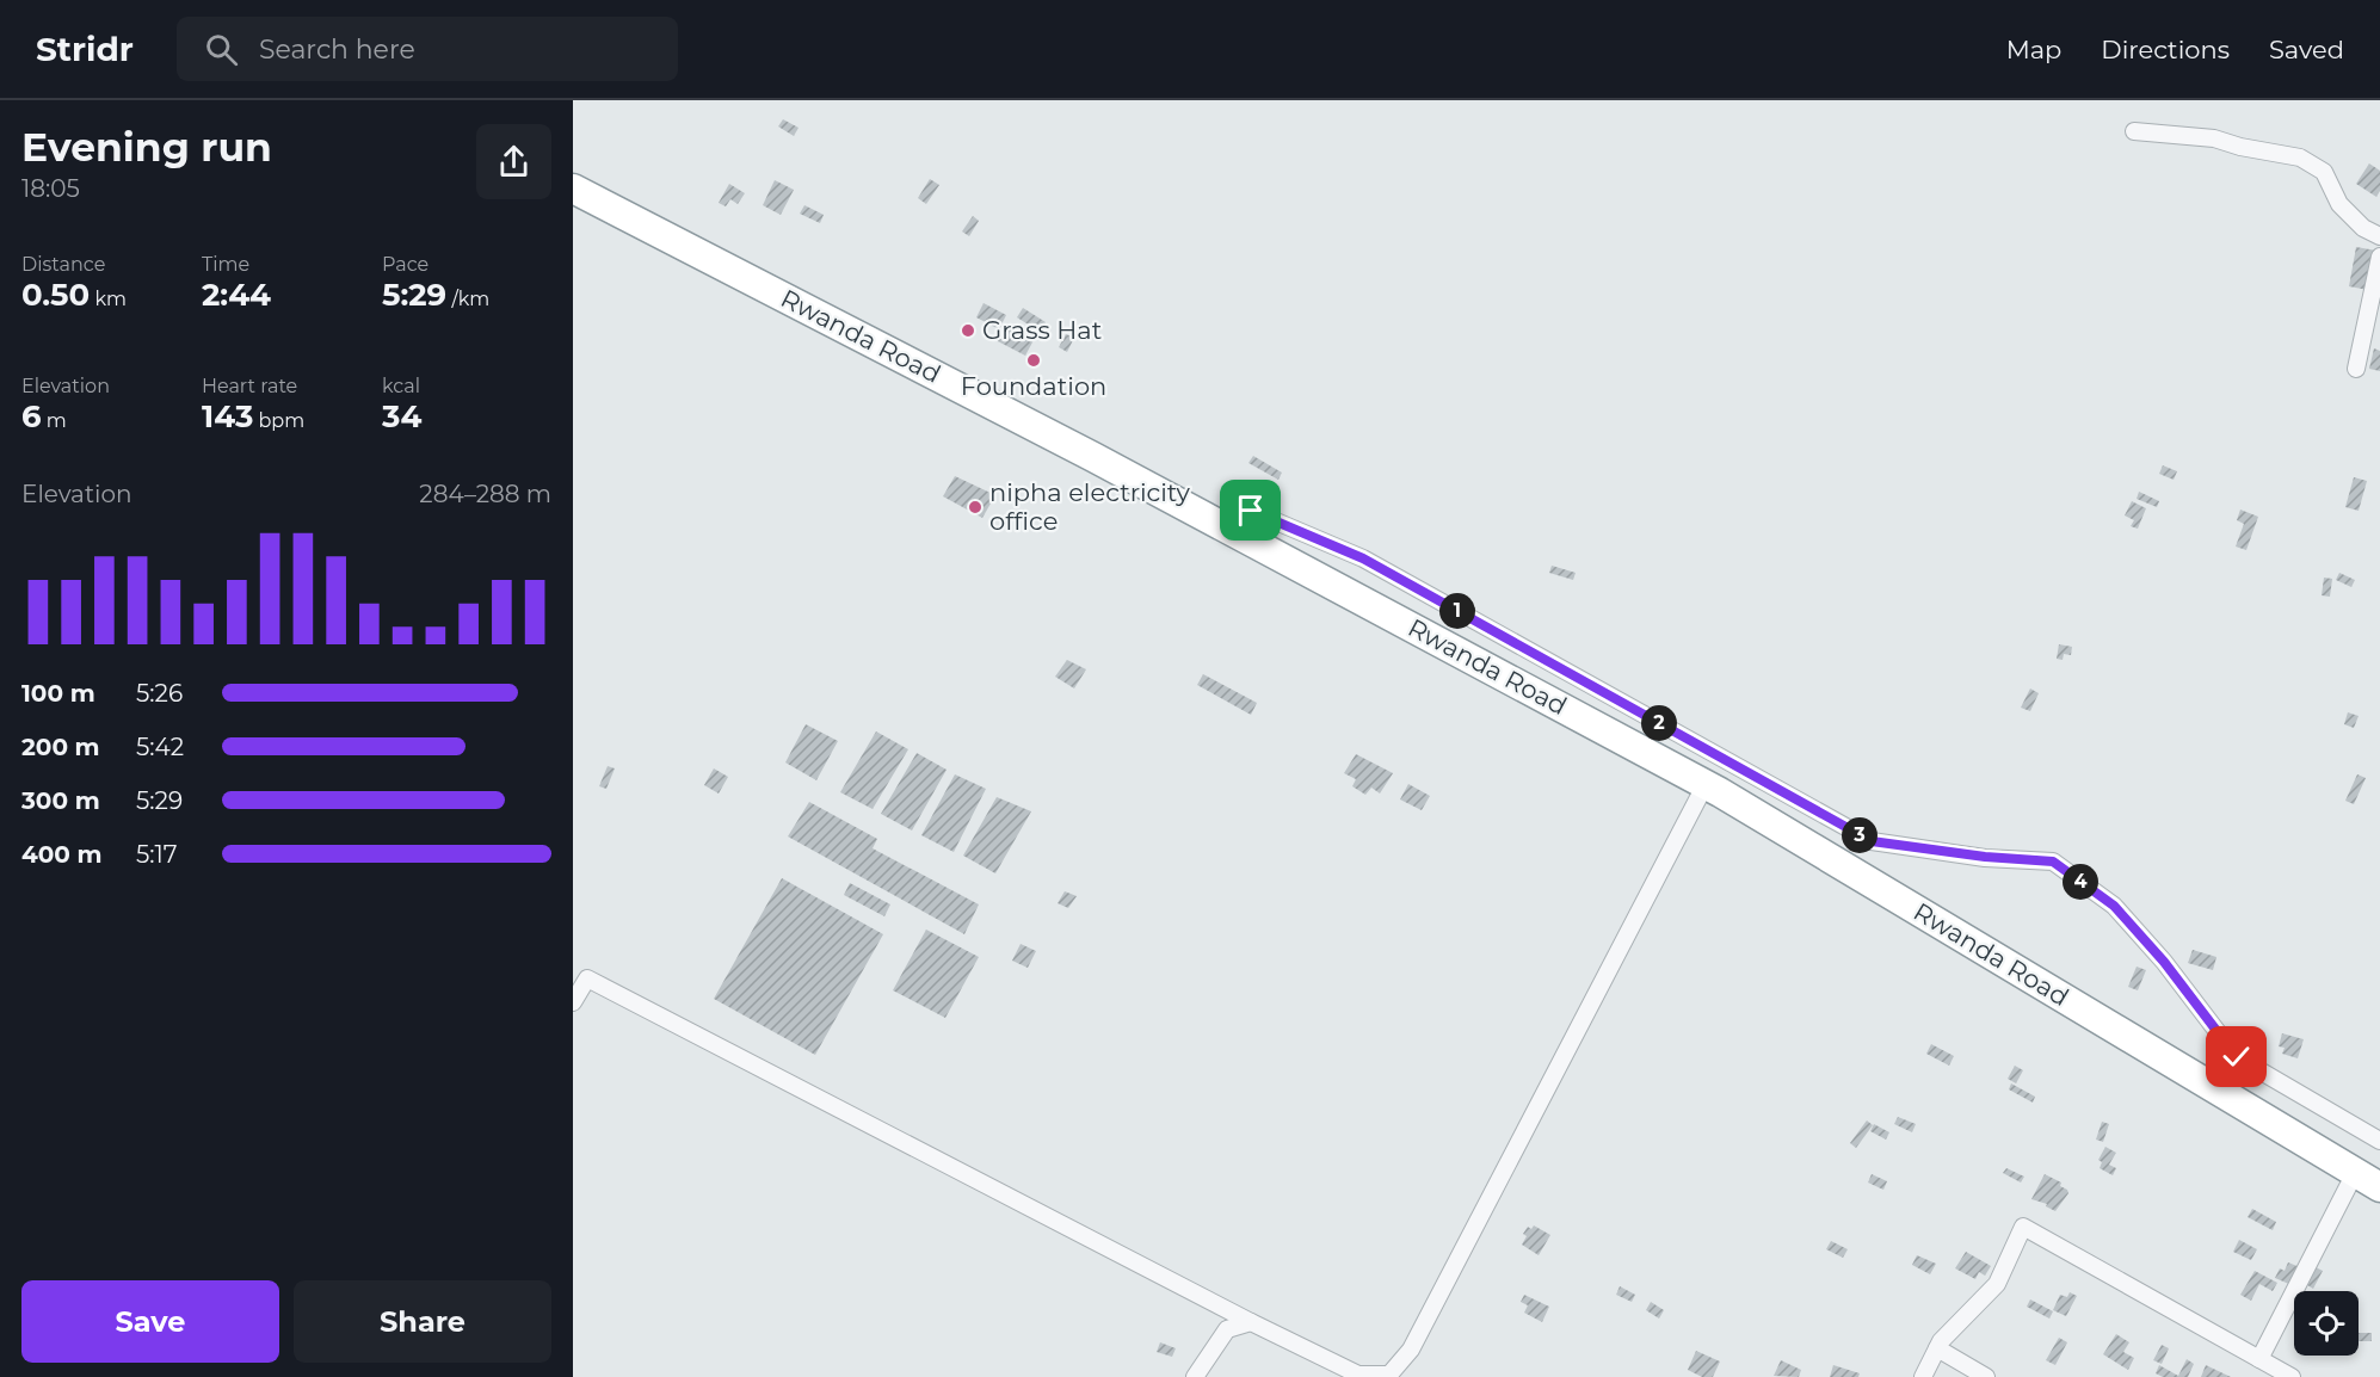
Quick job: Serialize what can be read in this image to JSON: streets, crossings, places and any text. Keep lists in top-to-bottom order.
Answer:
{
  "streets": {
    "highway": ["Rwanda Road"]
  },
  "places": ["Grass Hat", "Foundation", "nipha electricity office"],
  "page": {
    "header": "Stridr",
    "search": "Search here",
    "nav": ["Map", "Directions", "Saved"],
    "heading": ["Evening run", "18:05"],
    "stats": [
      ["Distance", "0.50 km"],
      ["Time", "2:44"],
      ["Pace", "5:29 /km"],
      ["Elevation", "6 m"],
      ["Heart rate", "143 bpm"],
      ["kcal", "34"]
    ],
    "chart": ["Elevation", "284–288 m"],
    "pins": [
      "1",
      "2",
      "3",
      "4"
    ],
    "list": [
      {
        "name": "100 m",
        "note": "5:26"
      },
      {
        "name": "200 m",
        "note": "5:42"
      },
      {
        "name": "300 m",
        "note": "5:29"
      },
      {
        "name": "400 m",
        "note": "5:17"
      }
    ],
    "buttons": ["Save", "Share"]
  }
}
